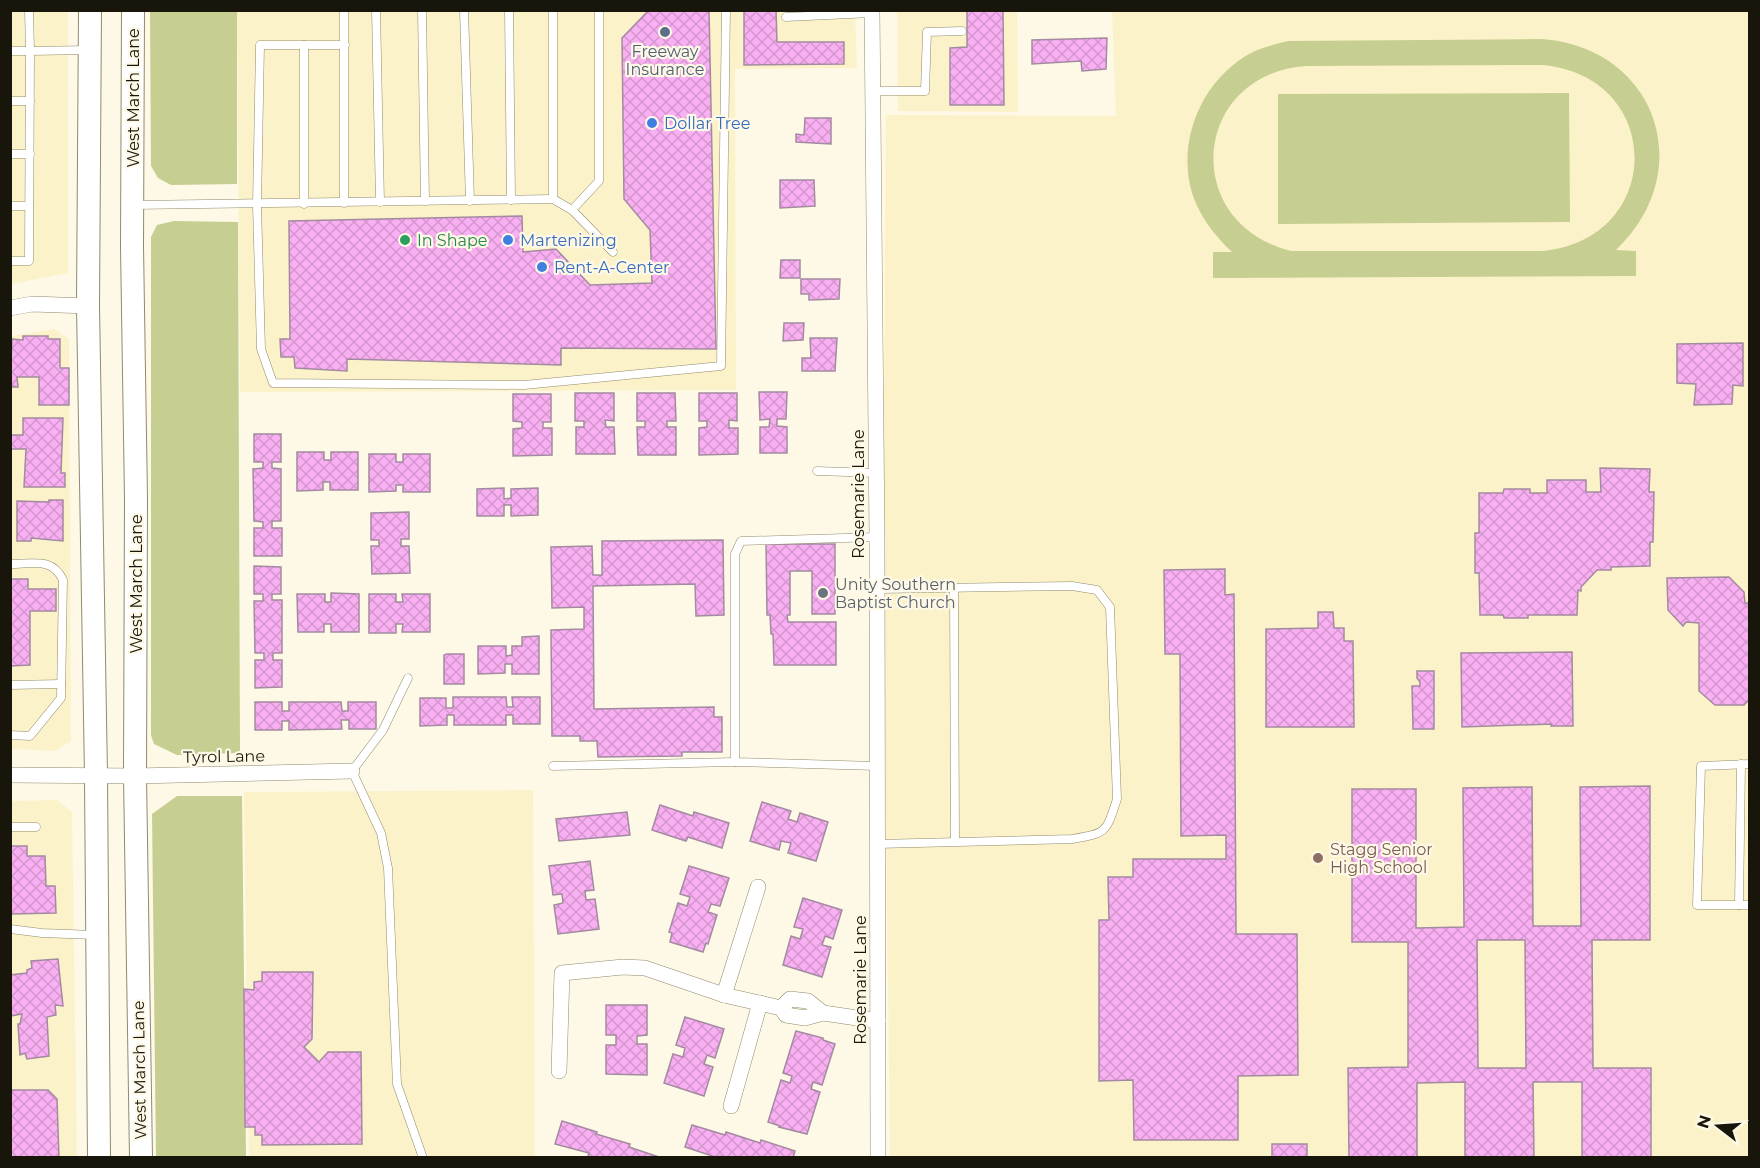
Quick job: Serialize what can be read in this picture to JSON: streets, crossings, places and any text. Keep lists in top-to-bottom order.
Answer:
{
  "streets": {
    "main road": ["West March Lane"],
    "street": ["Rosemarie Lane", "Tyrol Lane"]
  },
  "crossings": [
    ["West March Lane", "Tyrol Lane"]
  ],
  "places": [
    "Freeway Insurance",
    "Dollar Tree",
    "In Shape",
    "Martenizing",
    "Rent-A-Center",
    "Unity Southern Baptist Church",
    "Stagg Senior High School"
  ],
  "north": "left"
}
